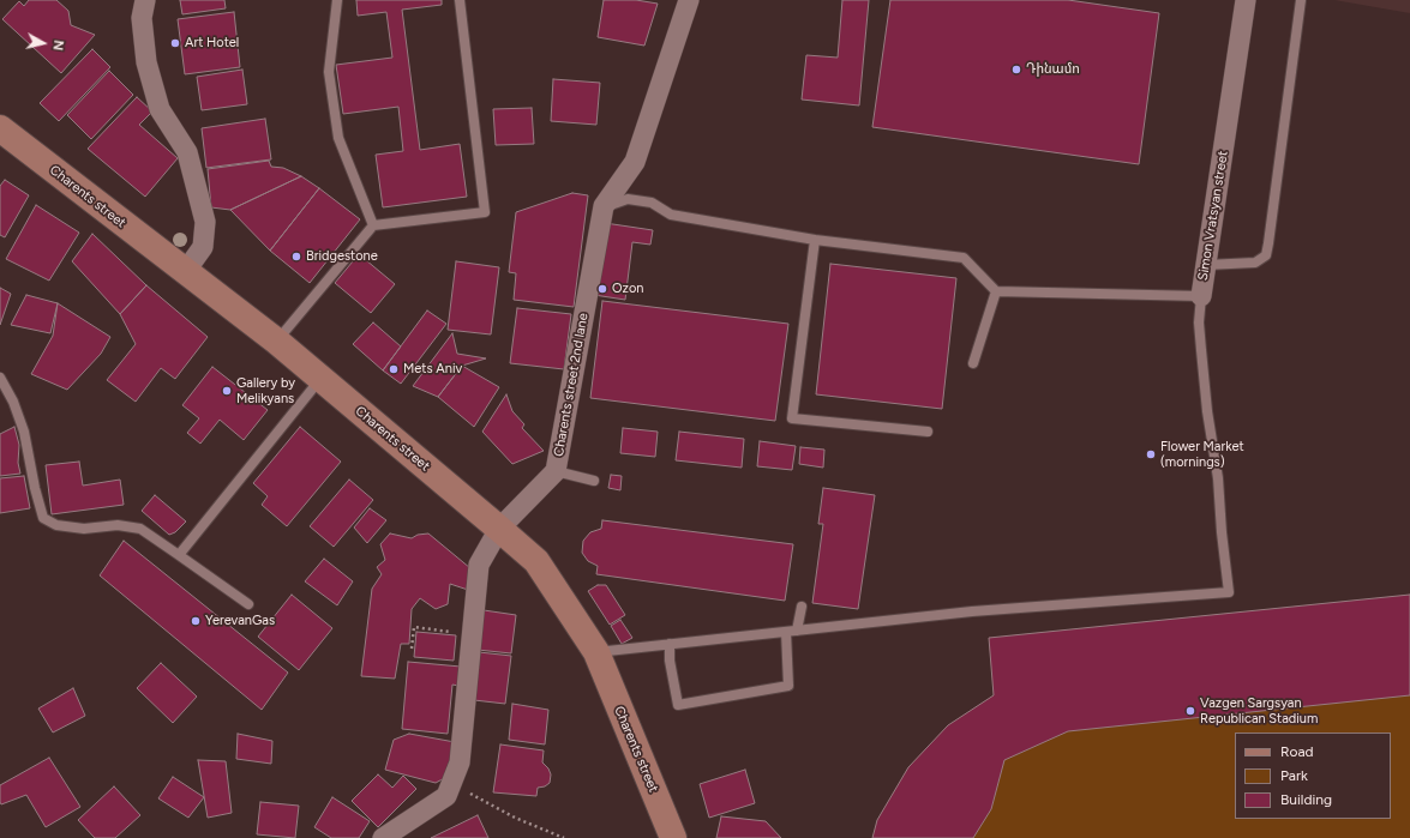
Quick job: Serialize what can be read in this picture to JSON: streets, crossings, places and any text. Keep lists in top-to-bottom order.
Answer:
{
  "streets": {
    "main road": ["Charents street"],
    "street": ["Simon Vratsyan street", "Charents street 2nd lane"]
  },
  "crossings": [
    ["Charents street", "Charents street 2nd lane"]
  ],
  "places": [
    "Art Hotel",
    "Դինամո",
    "Bridgestone",
    "Ozon",
    "Mets Aniv",
    "Gallery by Melikyans",
    "Flower Market (mornings)",
    "YerevanGas",
    "Vazgen Sargsyan Republican Stadium"
  ],
  "legend": ["Road", "Park", "Building"],
  "north": "right"
}
